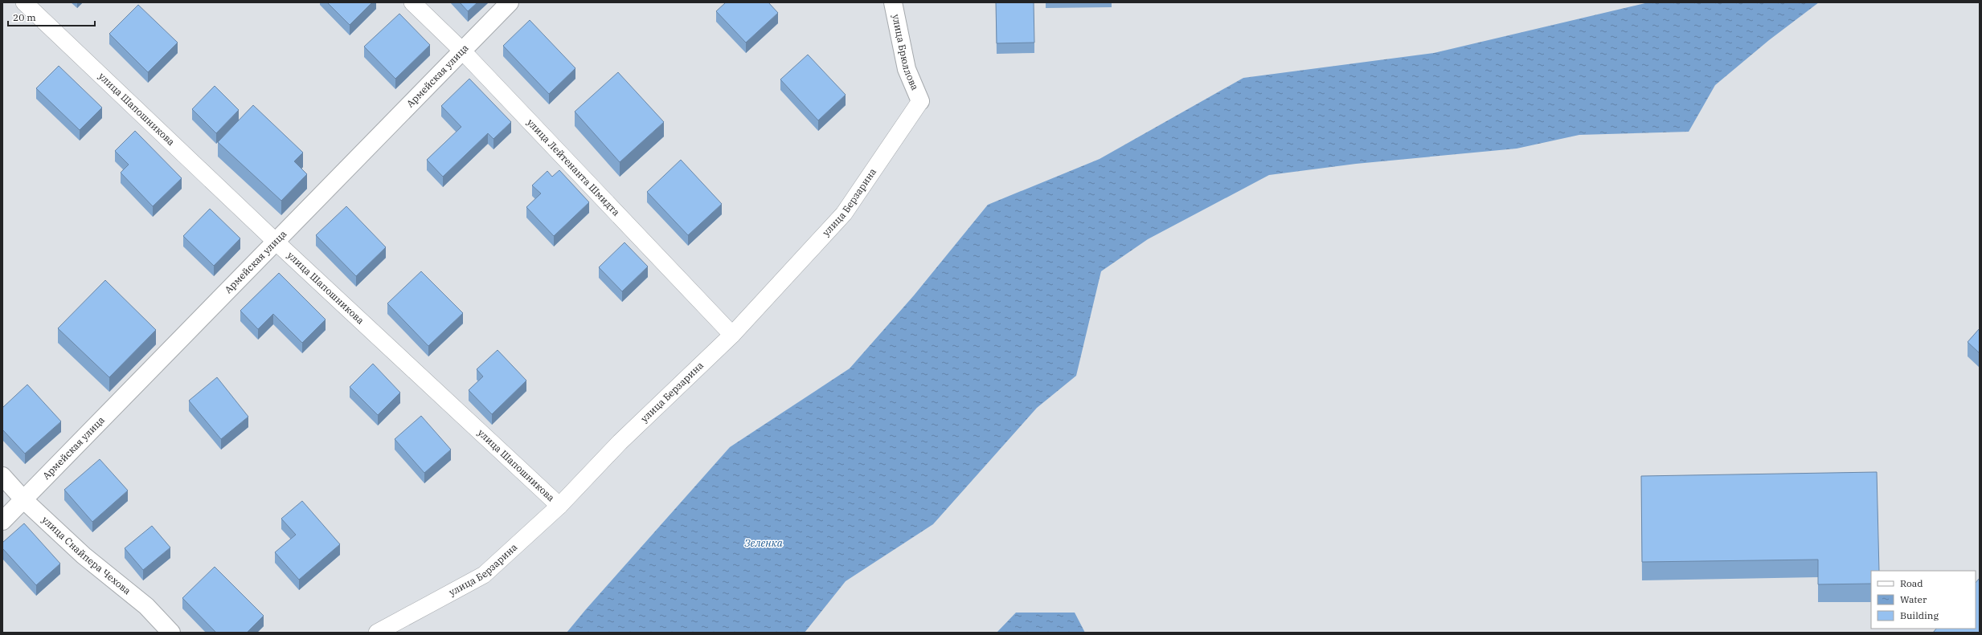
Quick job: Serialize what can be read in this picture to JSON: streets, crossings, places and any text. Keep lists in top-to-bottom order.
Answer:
{
  "streets": {
    "street": ["улица Брюллова", "Армейская улица", "улица Снайпера Чехова"],
    "lane": ["улица Шапошникова", "улица Лейтенанта Шмидта", "улица Берзарина"]
  },
  "crossings": [
    ["улица Брюллова", "улица Берзарина"],
    ["Армейская улица", "улица Шапошникова"],
    ["Армейская улица", "улица Лейтенанта Шмидта"],
    ["Армейская улица", "улица Снайпера Чехова"],
    ["улица Шапошникова", "улица Берзарина"],
    ["улица Лейтенанта Шмидта", "улица Берзарина"]
  ],
  "water": ["Зеленка"],
  "legend": ["Road", "Water", "Building"],
  "scale_bar": "20 m"
}
